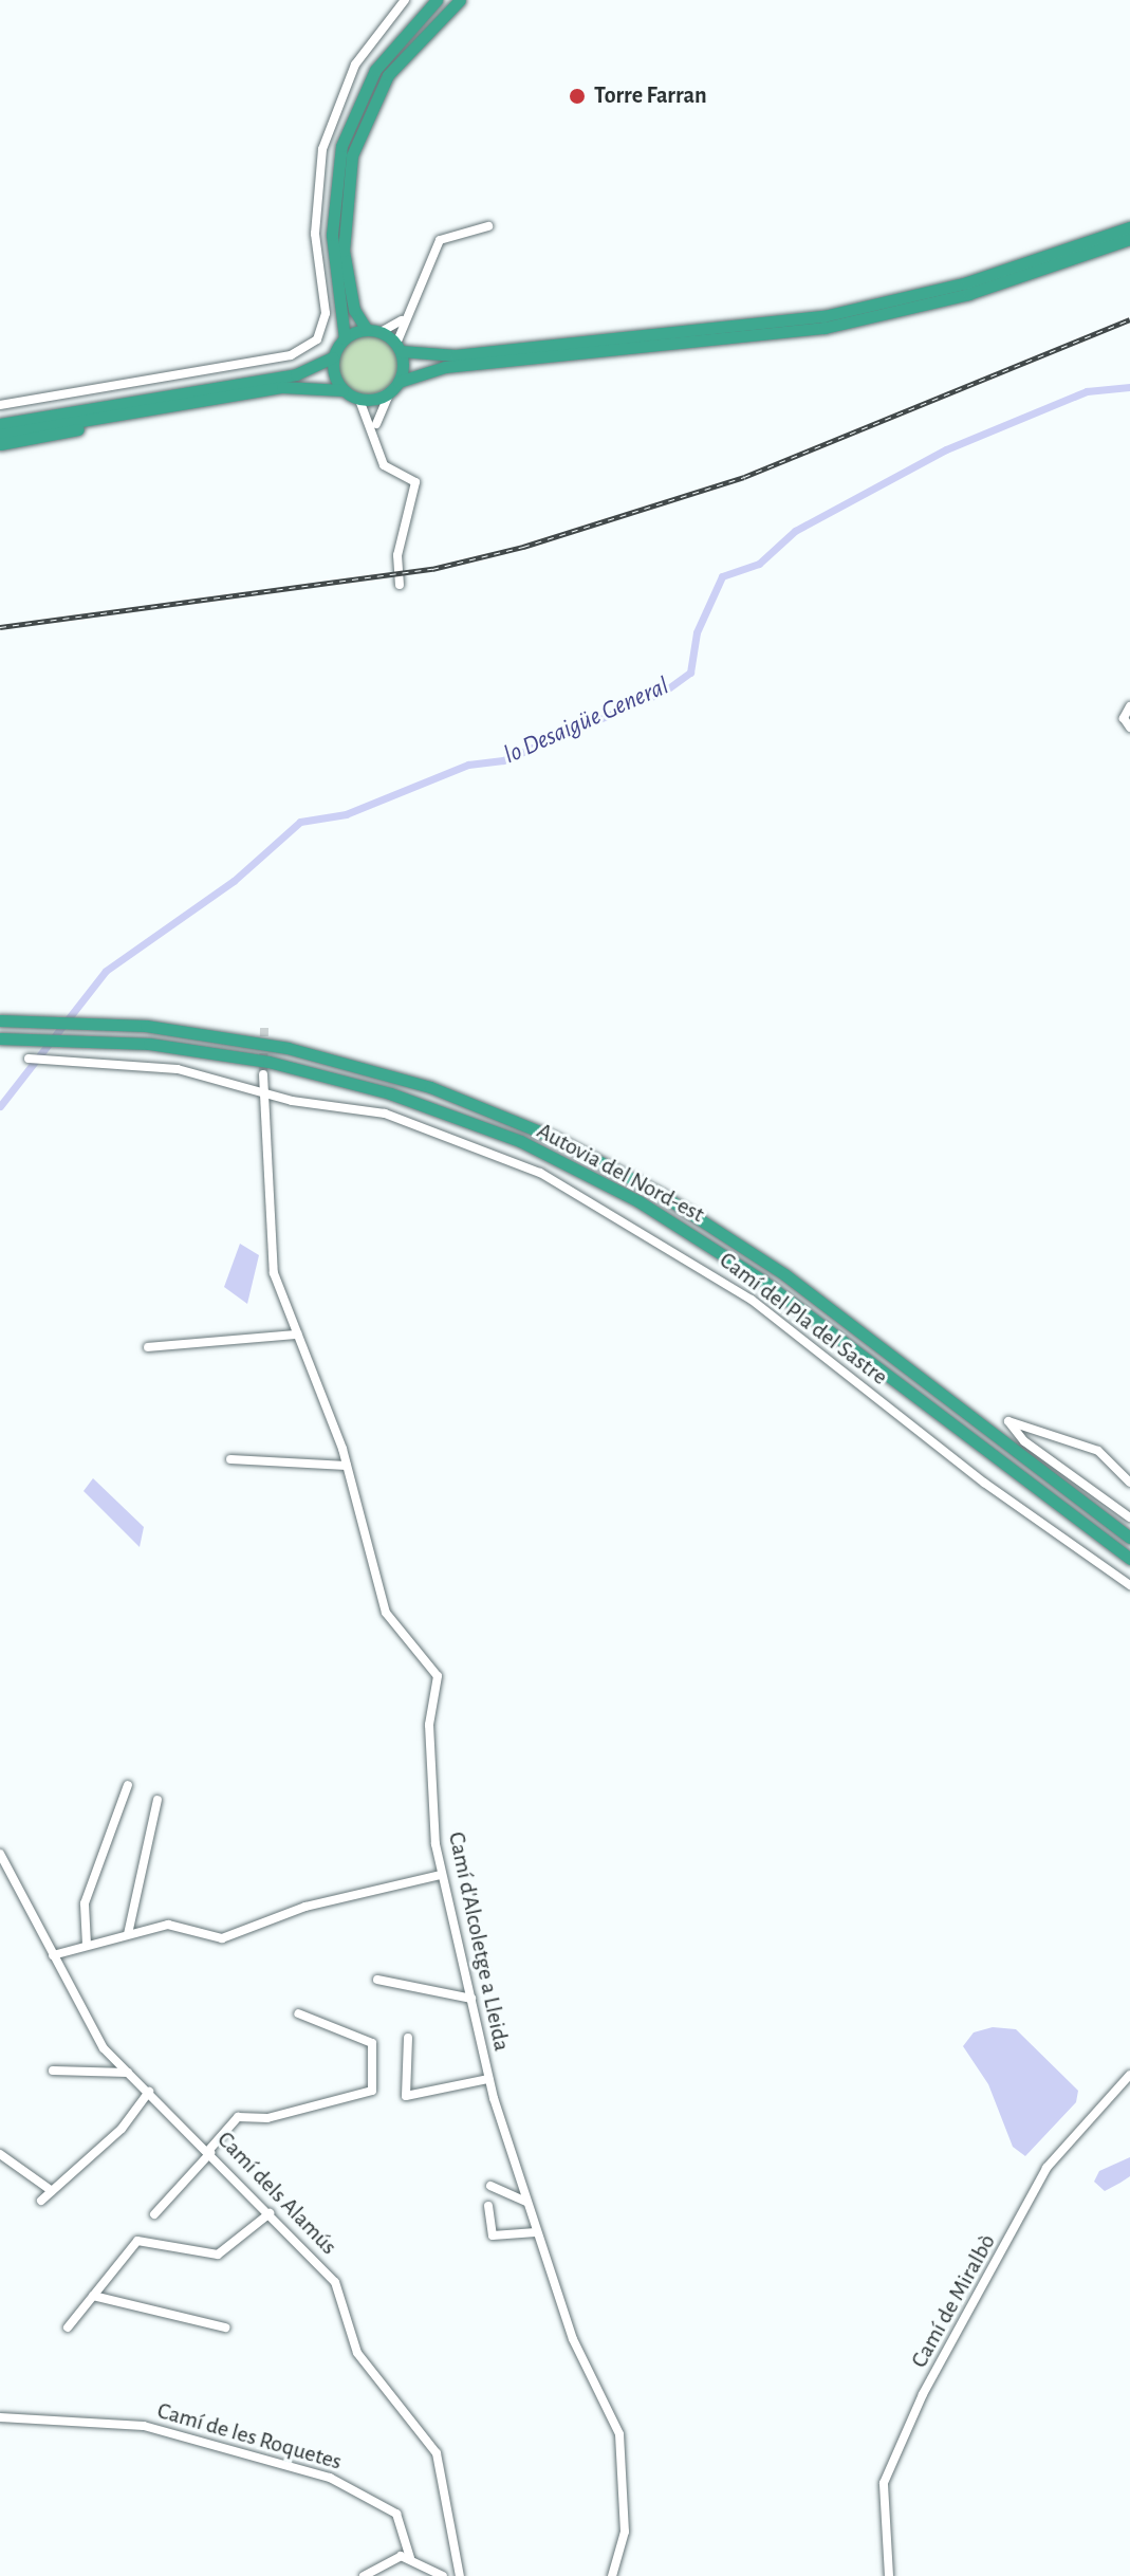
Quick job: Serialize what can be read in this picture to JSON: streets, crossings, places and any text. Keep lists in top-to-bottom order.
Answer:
{
  "streets": {
    "highway": ["Autovia del Nord-est"],
    "street": [
      "Camí del Pla del Sastre",
      "Camí d'Alcoletge a Lleida",
      "Camí dels Alamús",
      "Camí de Miralbò",
      "Camí de les Roquetes"
    ]
  },
  "crossings": [
    ["Camí del Pla del Sastre", "Camí d'Alcoletge a Lleida"]
  ],
  "water": ["lo Desaigüe General"],
  "places": ["Torre Farran"]
}
